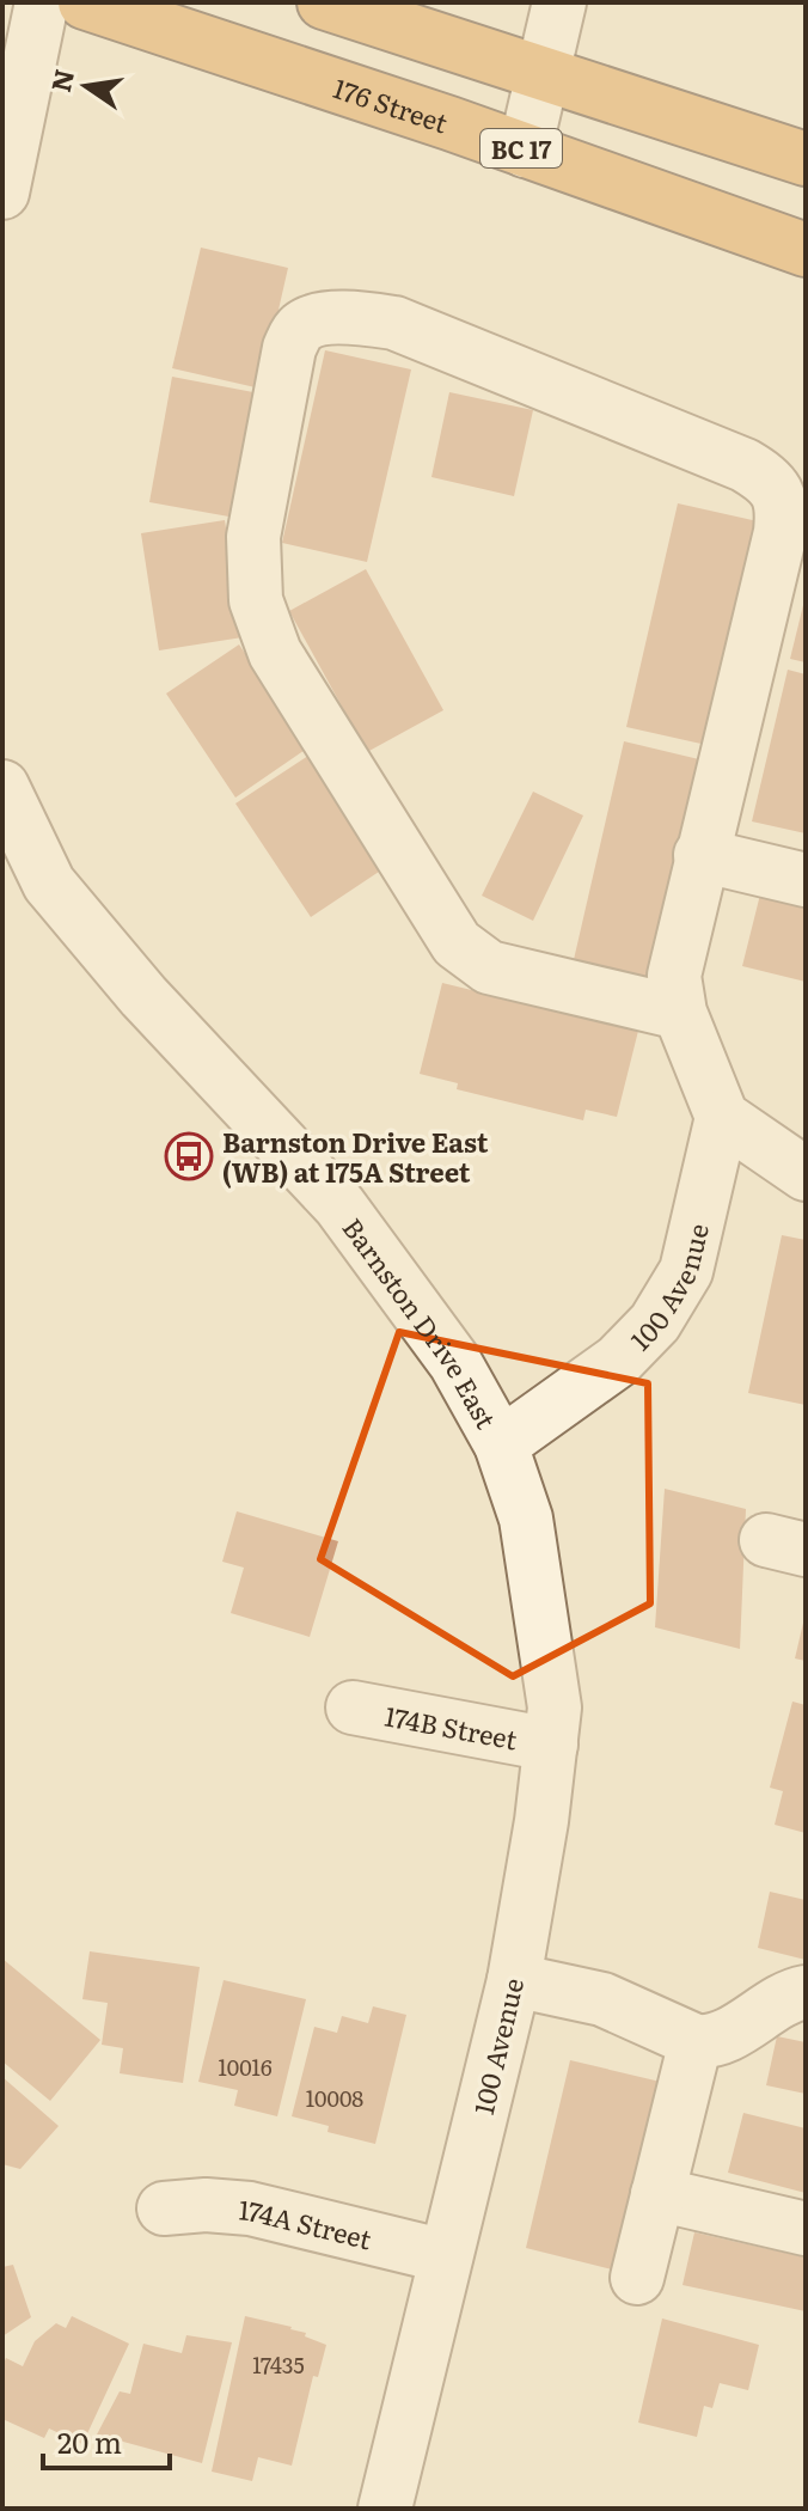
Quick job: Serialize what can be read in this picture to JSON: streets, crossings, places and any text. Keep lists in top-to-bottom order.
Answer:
{
  "streets": {
    "highway": ["176 Street", "BC 17"],
    "street": [
      "100 Avenue",
      "Barnston Drive East",
      "174B Street",
      "174A Street"
    ]
  },
  "crossings": [
    ["100 Avenue", "Barnston Drive East"],
    ["100 Avenue", "174B Street"],
    ["100 Avenue", "174A Street"]
  ],
  "places": {
    "bus stop": ["Barnston Drive East (WB) at 175A Street"]
  },
  "house_numbers": ["10016", "10008", "17435"],
  "scale_bar": "20 m",
  "north": "left"
}
